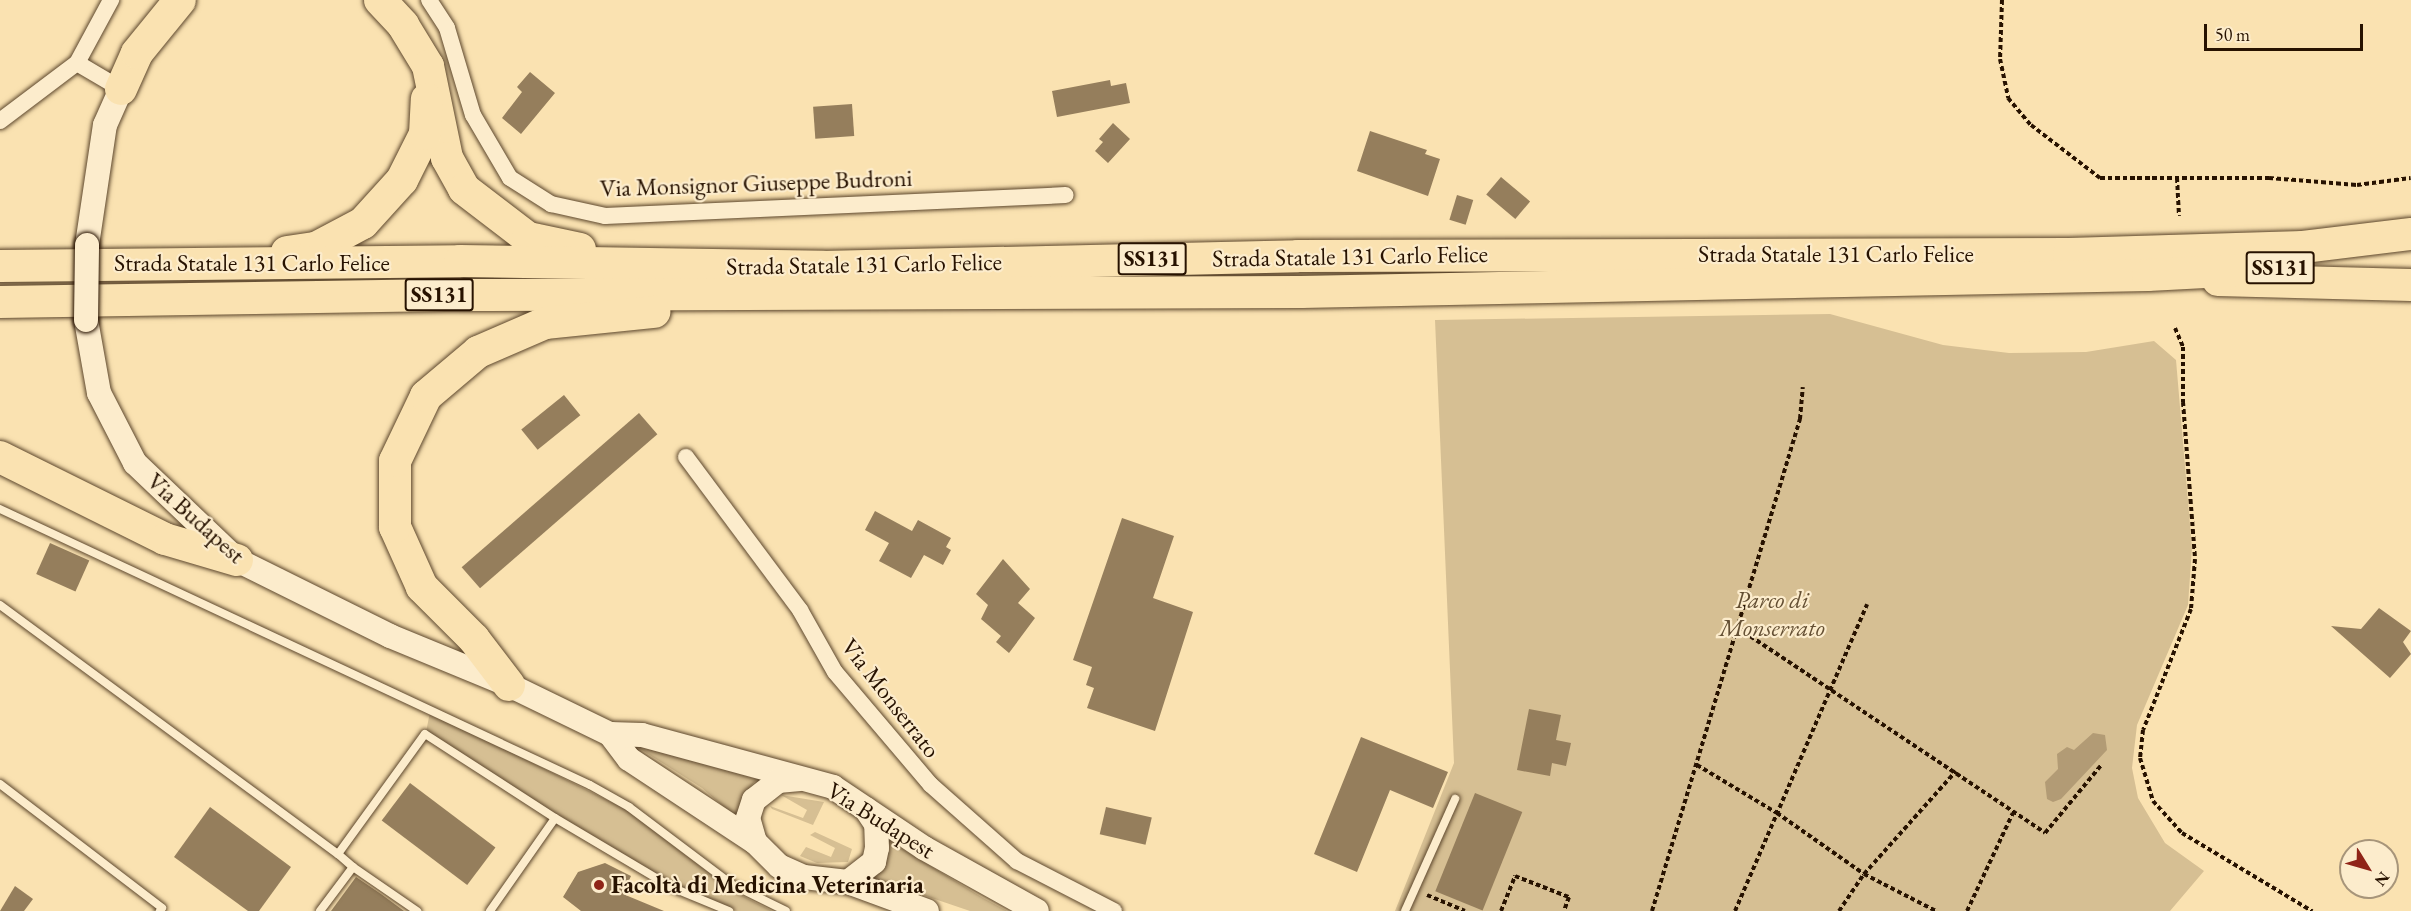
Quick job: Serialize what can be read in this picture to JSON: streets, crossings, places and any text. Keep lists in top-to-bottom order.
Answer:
{
  "streets": {
    "highway": ["Strada Statale 131 Carlo Felice", "SS131"],
    "main road": ["Via Budapest"],
    "street": ["Via Monsignor Giuseppe Budroni", "Via Monserrato"]
  },
  "parks": ["Parco di Monserrato"],
  "places": ["Facoltà di Medicina Veterinaria"],
  "scale_bar": "50 m",
  "north": "bottom right"
}
